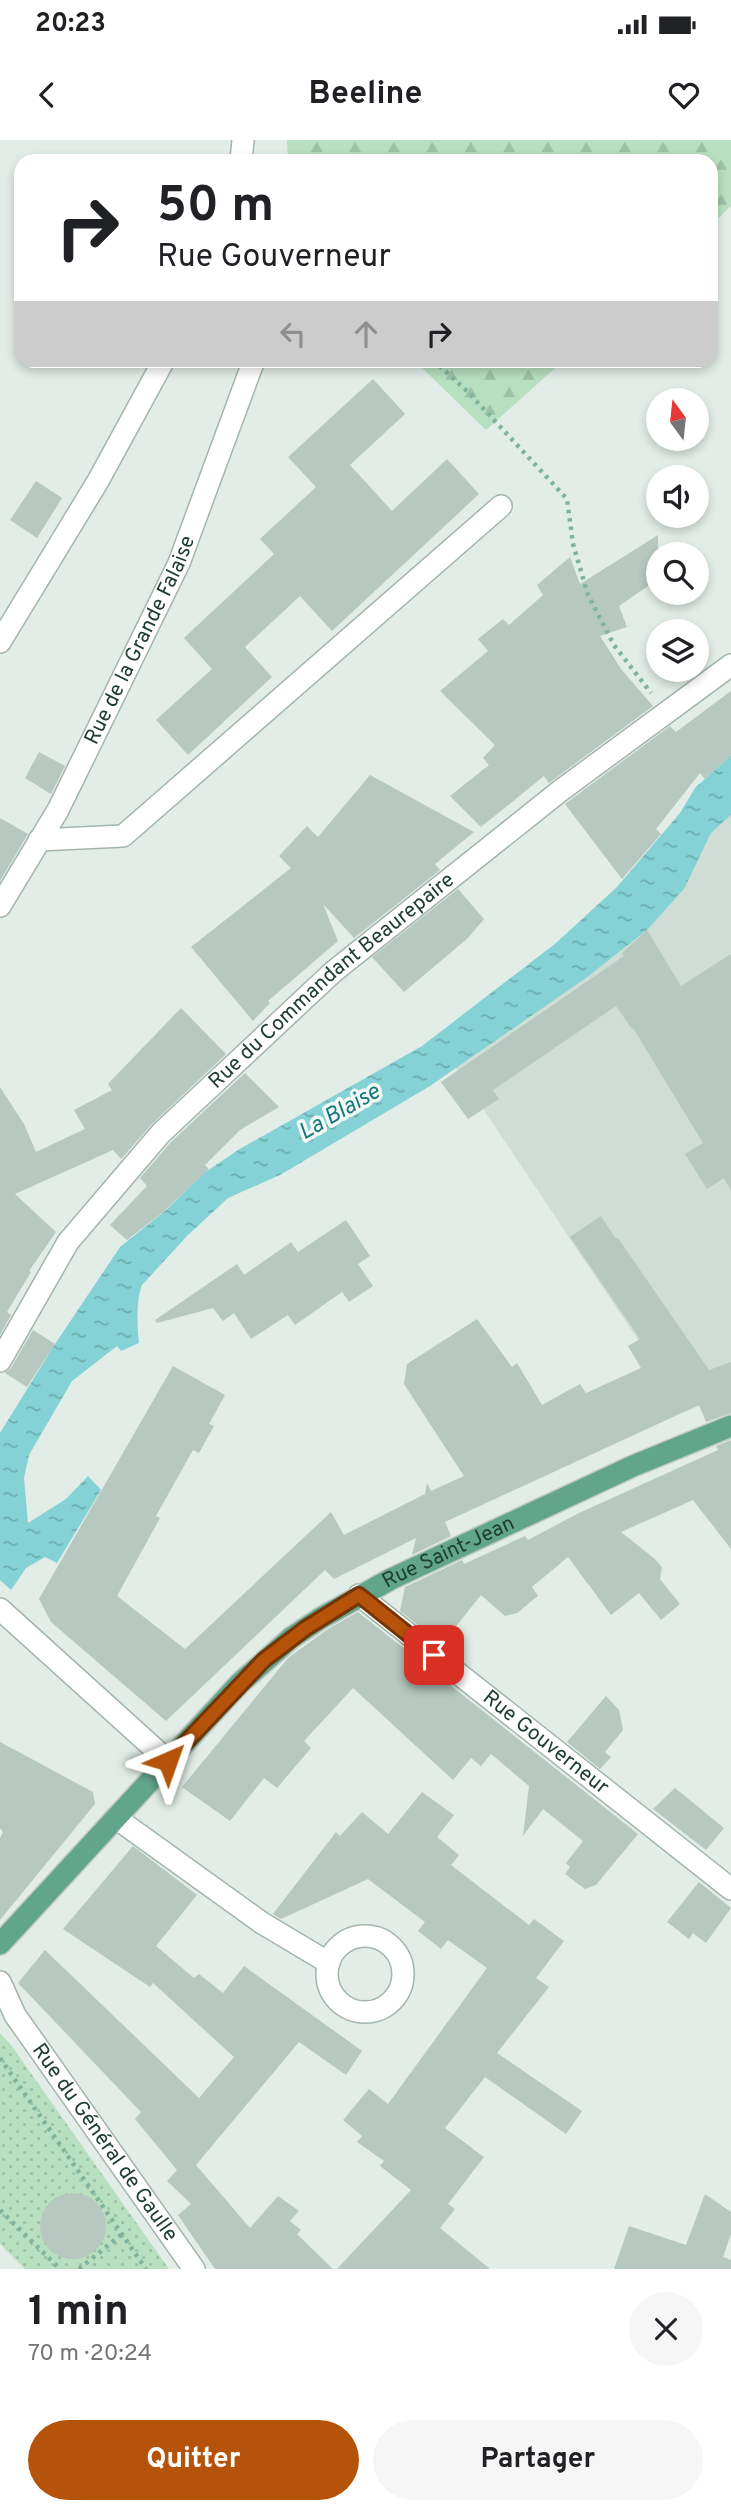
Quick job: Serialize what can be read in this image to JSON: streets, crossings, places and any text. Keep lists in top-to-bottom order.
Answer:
{
  "streets": {
    "main road": ["Rue Saint-Jean"],
    "street": [
      "Rue de la Grande Falaise",
      "Rue du Commandant Beaurepaire",
      "Rue Gouverneur",
      "Rue du Général de Gaulle"
    ]
  },
  "crossings": [
    ["Rue Saint-Jean", "Rue Gouverneur"]
  ],
  "water": ["La Blaise"],
  "north": "top",
  "page": {
    "status": "20:23",
    "header": "Beeline",
    "turn": ["50 m", "Rue Gouverneur"],
    "heading": ["1 min", "70 m · 20:24"],
    "buttons": ["Quitter", "Partager"]
  }
}
